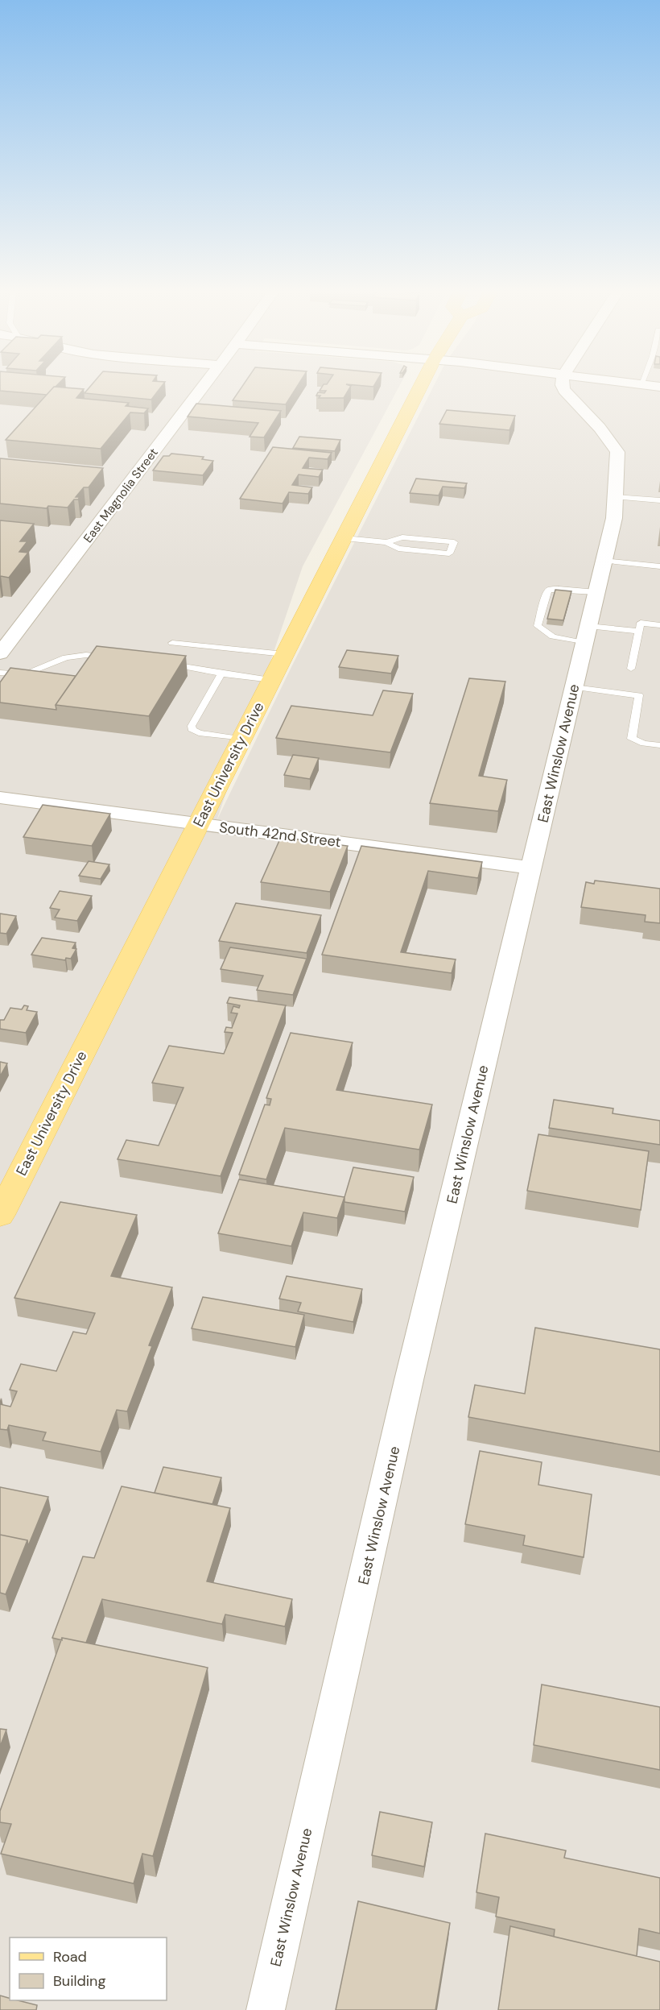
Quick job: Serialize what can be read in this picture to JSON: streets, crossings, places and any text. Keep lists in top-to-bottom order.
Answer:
{
  "streets": {
    "main road": ["East University Drive"],
    "street": ["East Magnolia Street", "East Winslow Avenue", "South 42nd Street"]
  },
  "crossings": [
    ["East Winslow Avenue", "South 42nd Street"],
    ["East University Drive", "South 42nd Street"]
  ],
  "legend": ["Road", "Building"]
}
